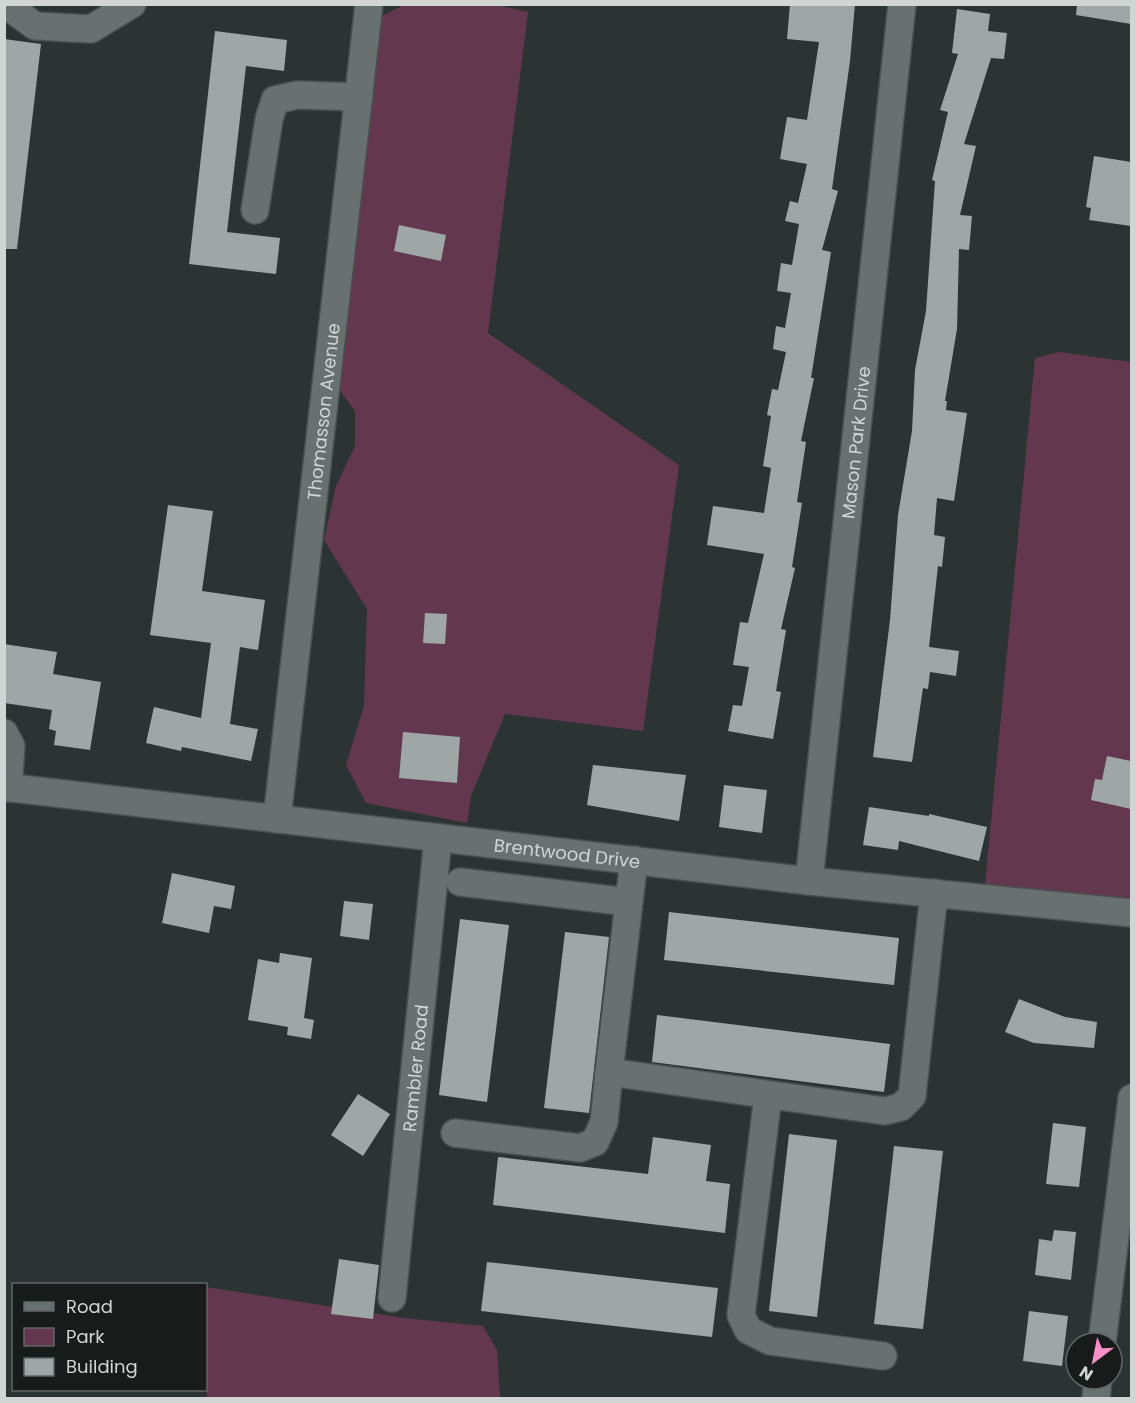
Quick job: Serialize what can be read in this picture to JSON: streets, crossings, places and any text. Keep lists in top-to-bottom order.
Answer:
{
  "streets": {
    "street": [
      "Thomasson Avenue",
      "Mason Park Drive",
      "Brentwood Drive",
      "Rambler Road"
    ]
  },
  "crossings": [
    ["Thomasson Avenue", "Brentwood Drive"],
    ["Mason Park Drive", "Brentwood Drive"],
    ["Brentwood Drive", "Rambler Road"]
  ],
  "legend": ["Road", "Park", "Building"],
  "north": "bottom left"
}
